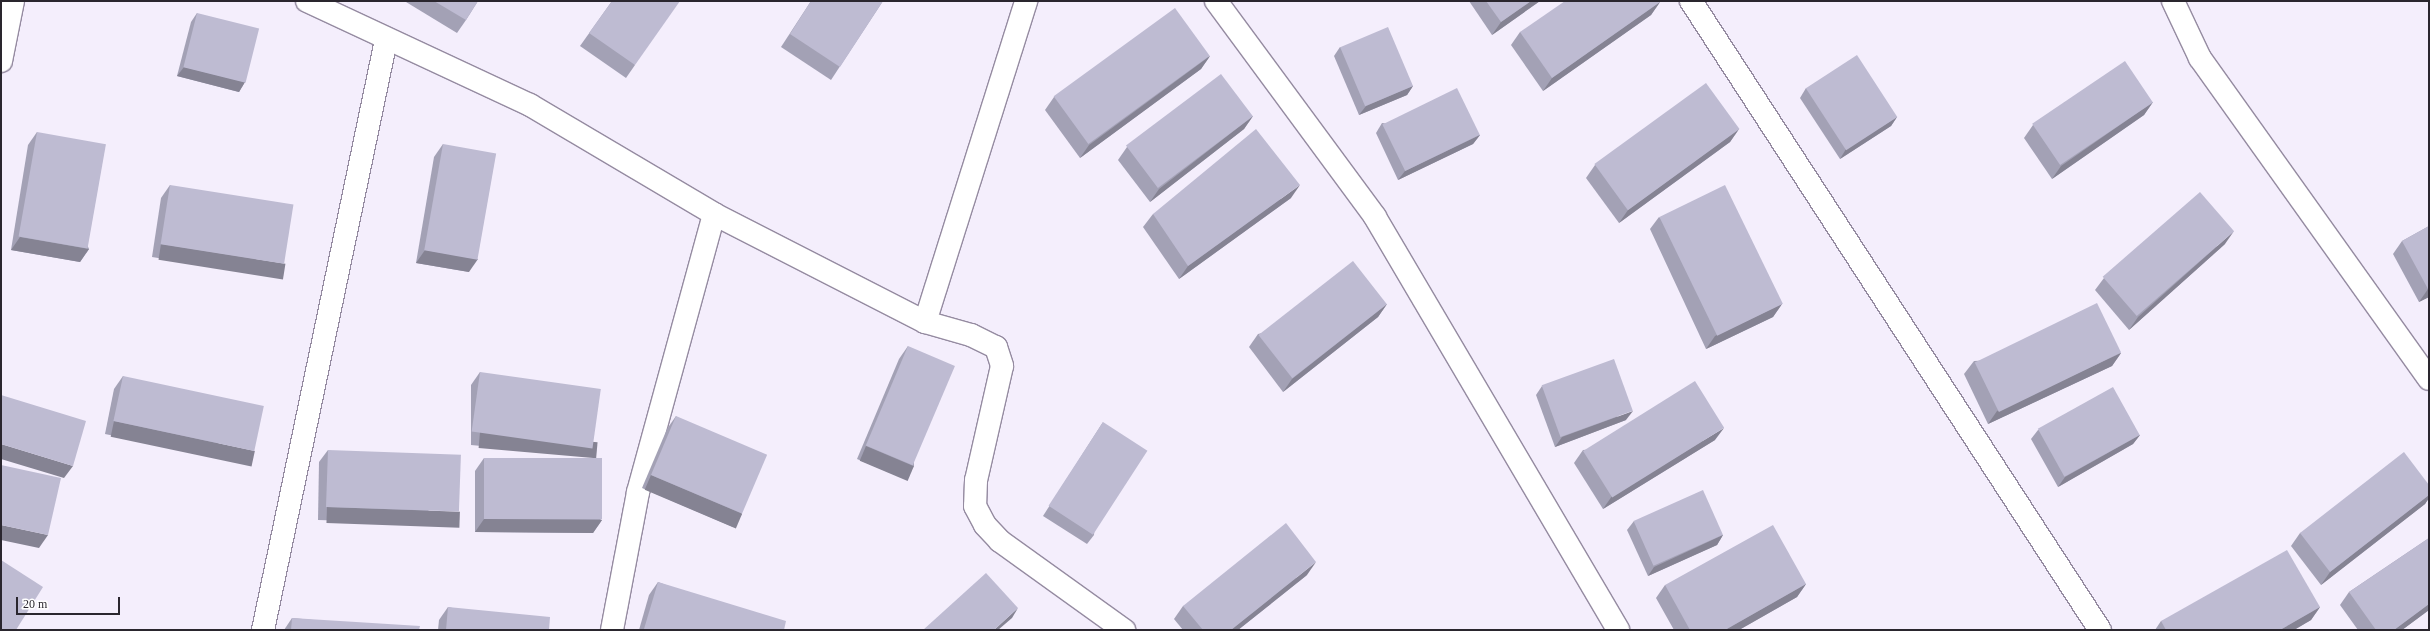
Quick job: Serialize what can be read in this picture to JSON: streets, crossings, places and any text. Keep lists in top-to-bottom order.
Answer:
{
  "scale_bar": "20 m"
}
